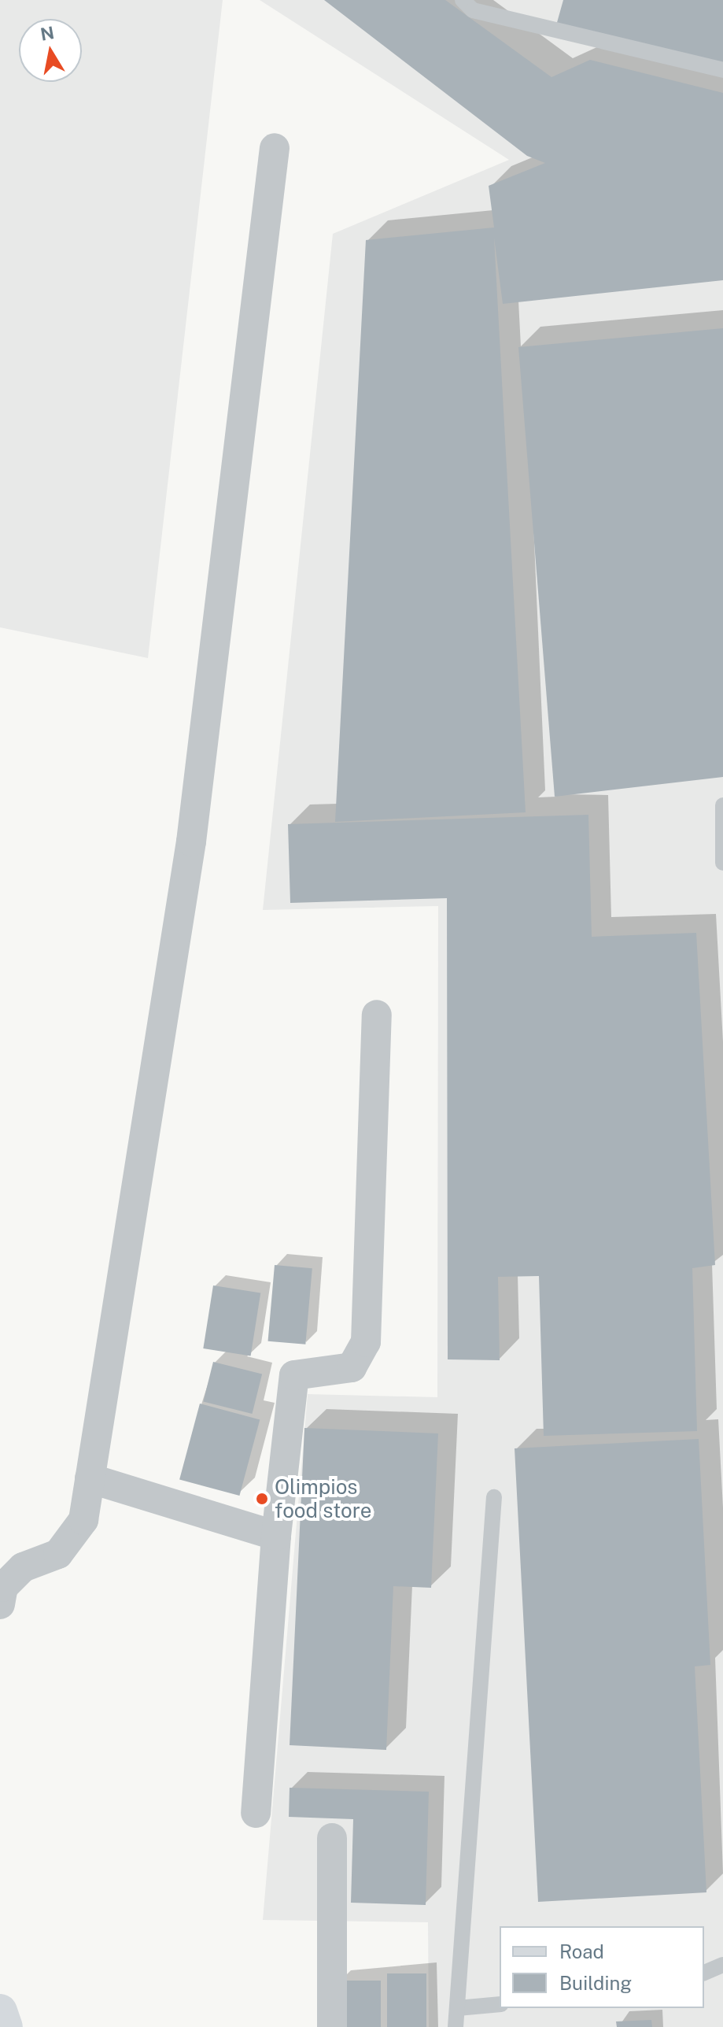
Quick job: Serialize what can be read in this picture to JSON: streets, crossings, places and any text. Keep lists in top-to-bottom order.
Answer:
{
  "places": ["Olimpios food store"],
  "legend": ["Road", "Building"],
  "north": "top"
}
